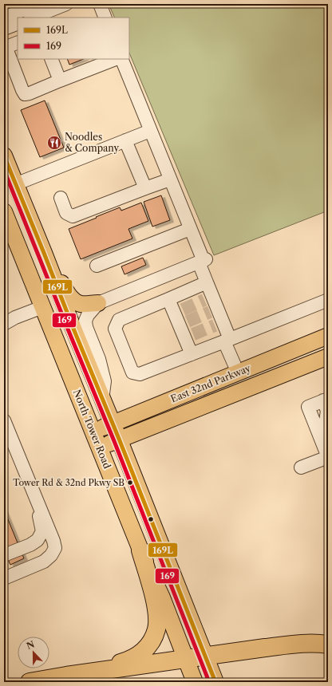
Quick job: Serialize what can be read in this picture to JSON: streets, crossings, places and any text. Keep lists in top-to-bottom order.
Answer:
{
  "streets": {
    "main road": ["East 32nd Parkway", "North Tower Road"]
  },
  "crossings": [
    ["East 32nd Parkway", "North Tower Road"]
  ],
  "places": {
    "restaurant": ["Noodles & Company"],
    "other": ["Tower Rd & 32nd Pkwy SB"]
  },
  "lines": ["transit line 169L", "transit line 169"],
  "legend": ["169L", "169"],
  "north": "top"
}
